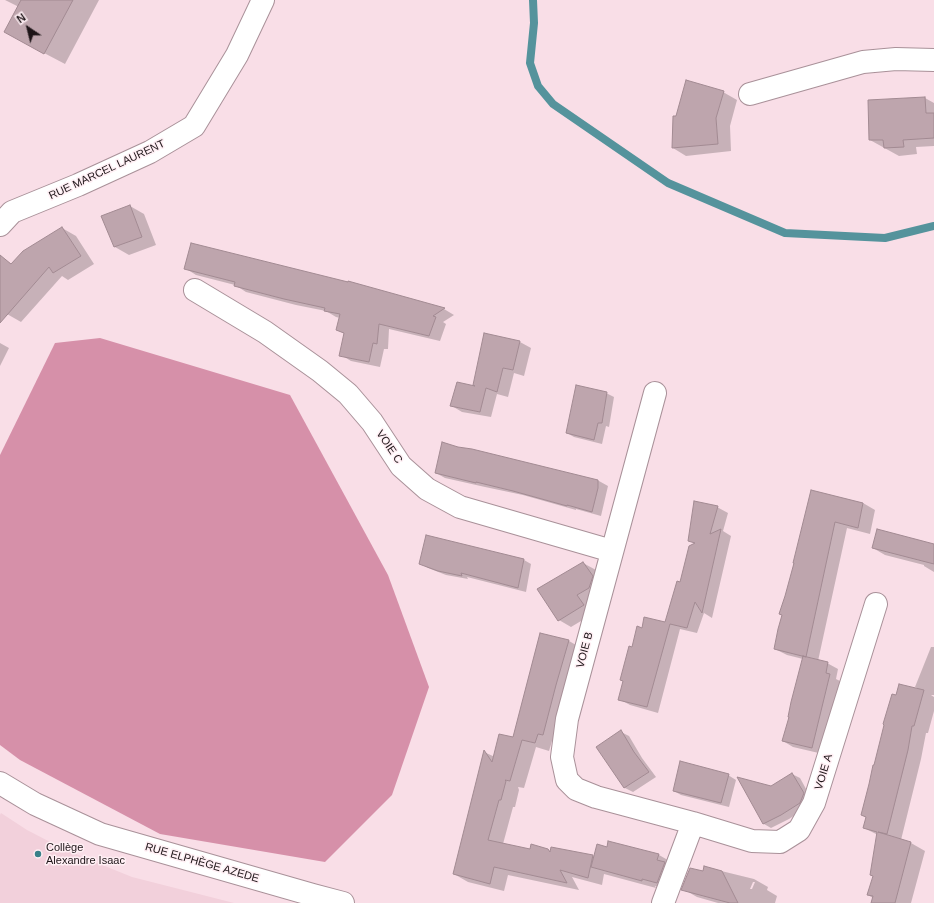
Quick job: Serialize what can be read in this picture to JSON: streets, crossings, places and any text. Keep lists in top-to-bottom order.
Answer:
{
  "streets": {
    "street": [
      "RUE MARCEL LAURENT",
      "VOIE C",
      "VOIE B",
      "VOIE A",
      "RUE ELPHÈGE AZEDE"
    ]
  },
  "crossings": [
    ["VOIE C", "VOIE B"],
    ["VOIE B", "VOIE A"]
  ],
  "places": ["Collège Alexandre Isaac"],
  "north": "top left"
}
